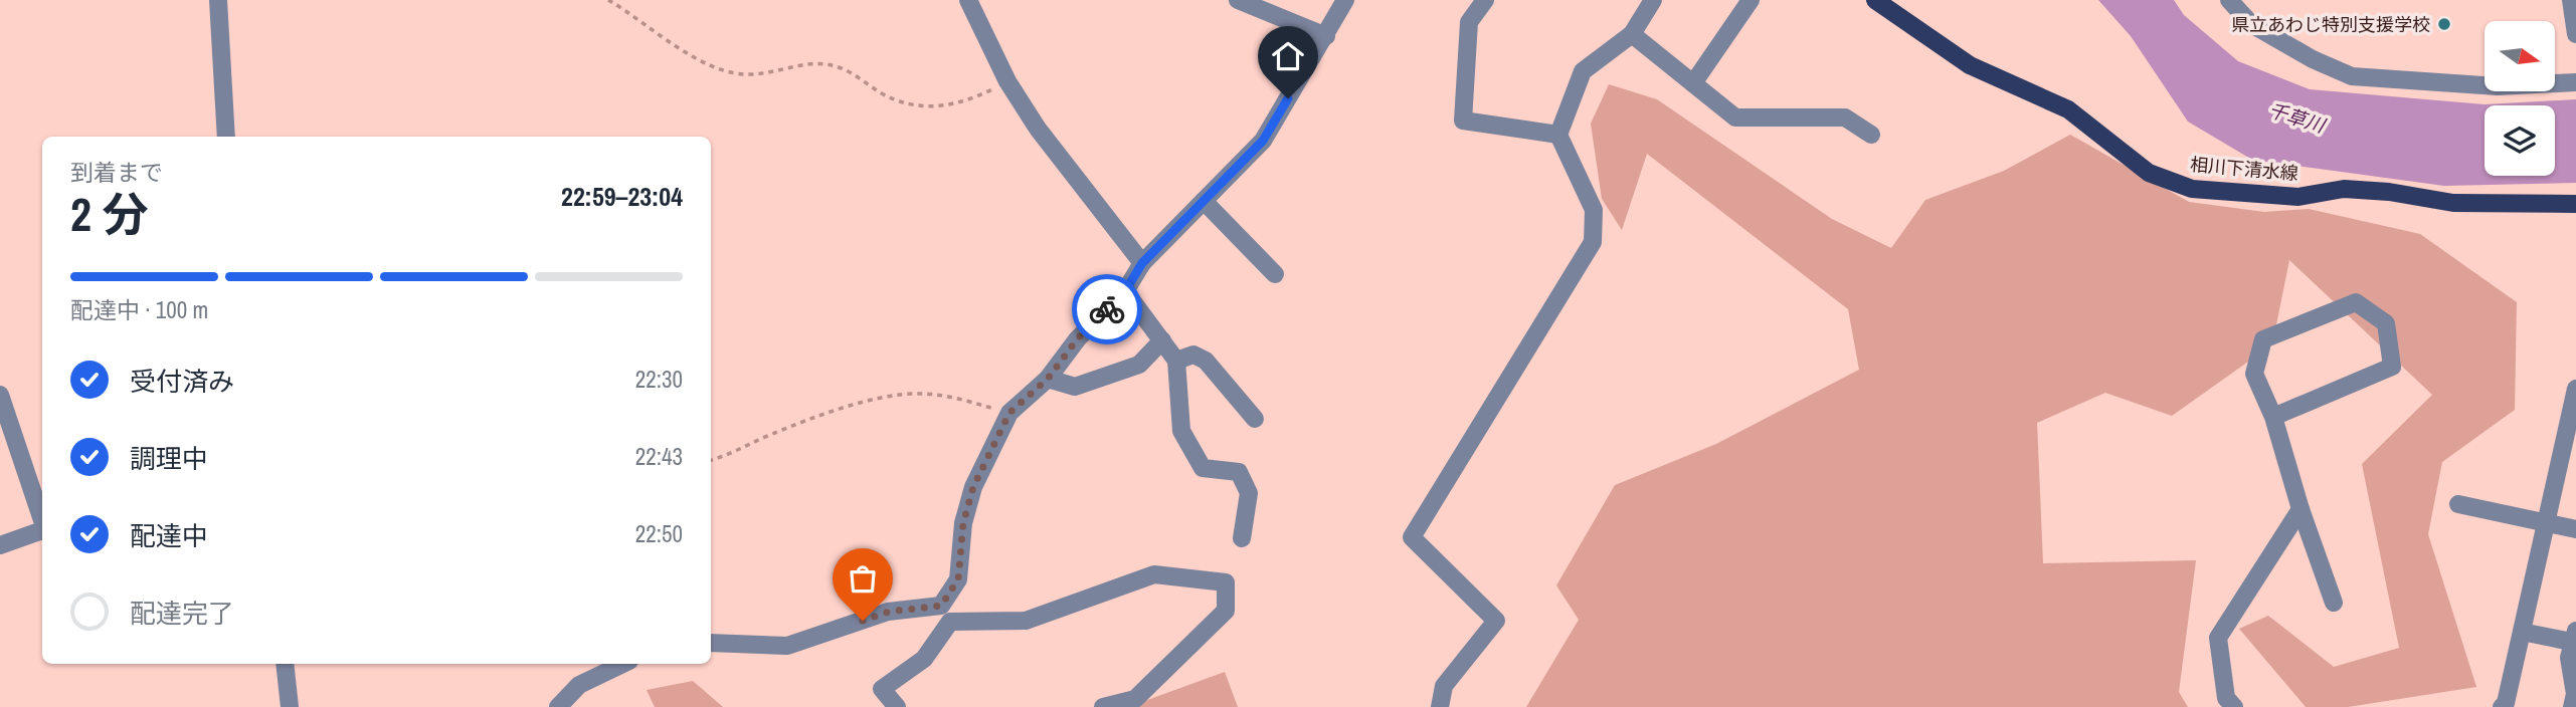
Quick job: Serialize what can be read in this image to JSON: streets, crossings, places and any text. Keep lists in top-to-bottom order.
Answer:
{
  "streets": {
    "main road": ["相川下清水線"]
  },
  "water": ["千草川"],
  "places": ["県立あわじ特別支援学校"],
  "north": "right",
  "page": {
    "heading": ["2 分", "到着まで", "22:59–23:04"],
    "bar": "配達中 · 100 m",
    "list": [
      ["受付済み", "22:30"],
      ["調理中", "22:43"],
      ["配達中", "22:50"],
      "配達完了"
    ]
  }
}
